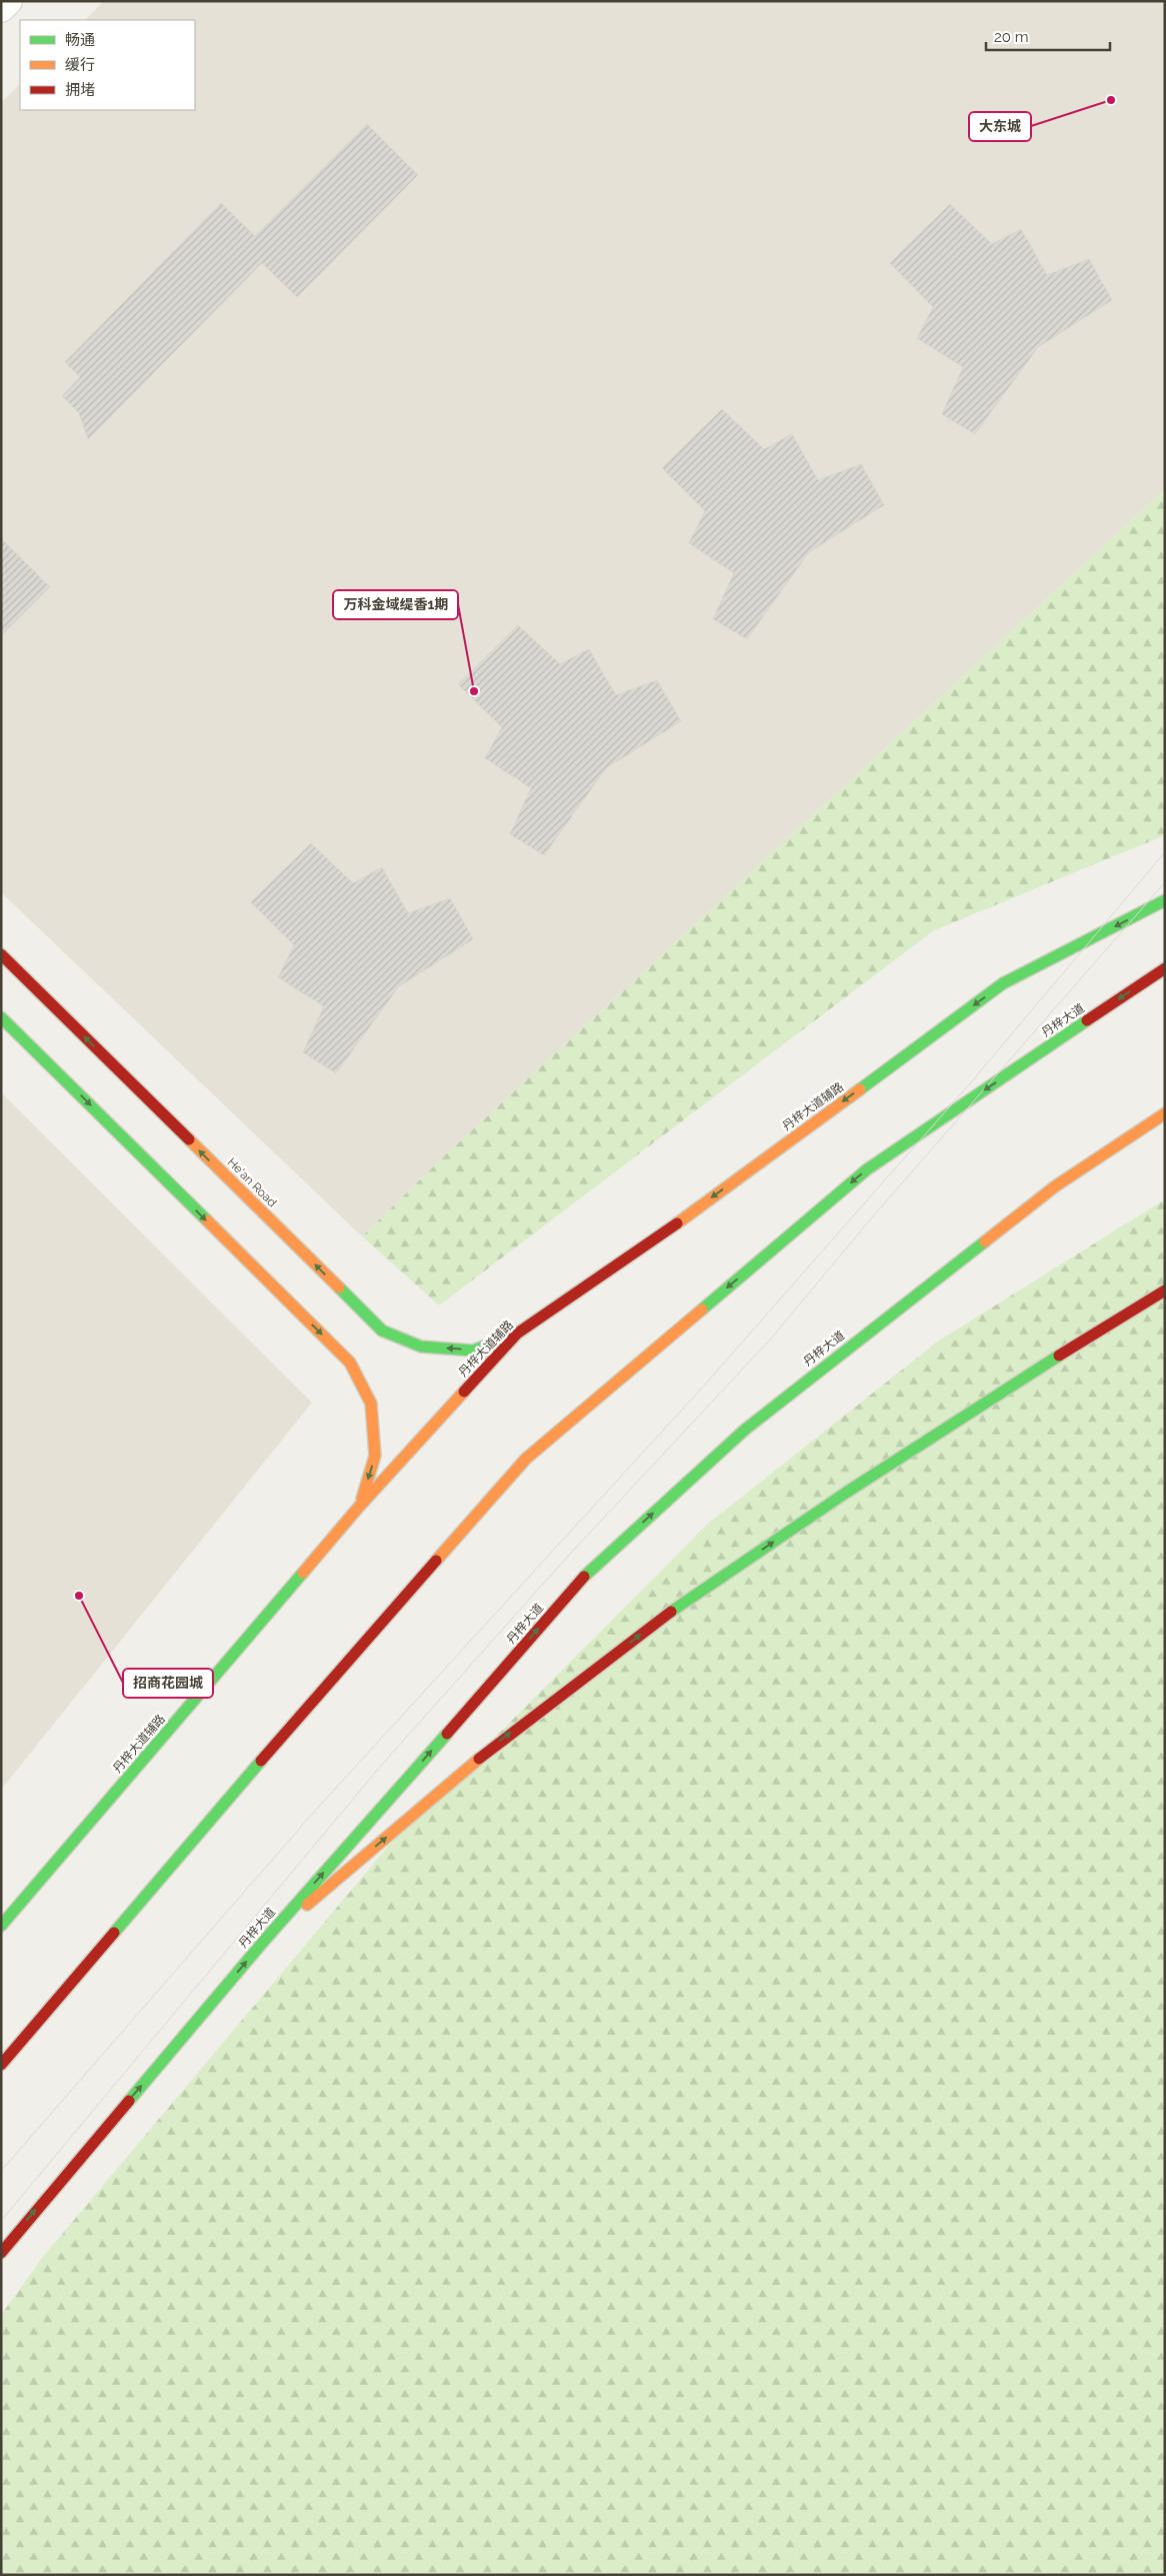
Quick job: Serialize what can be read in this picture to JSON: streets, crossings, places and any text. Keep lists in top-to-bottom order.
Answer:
{
  "streets": {
    "main road": ["丹梓大道", "丹梓大道辅路", "He'an Road"]
  },
  "crossings": [
    ["丹梓大道辅路", "He'an Road"]
  ],
  "one_way": ["丹梓大道辅路", "He'an Road"],
  "places": ["大东城", "万科金域缇香1期", "招商花园城"],
  "legend": ["畅通", "缓行", "拥堵"],
  "scale_bar": "20 m"
}
